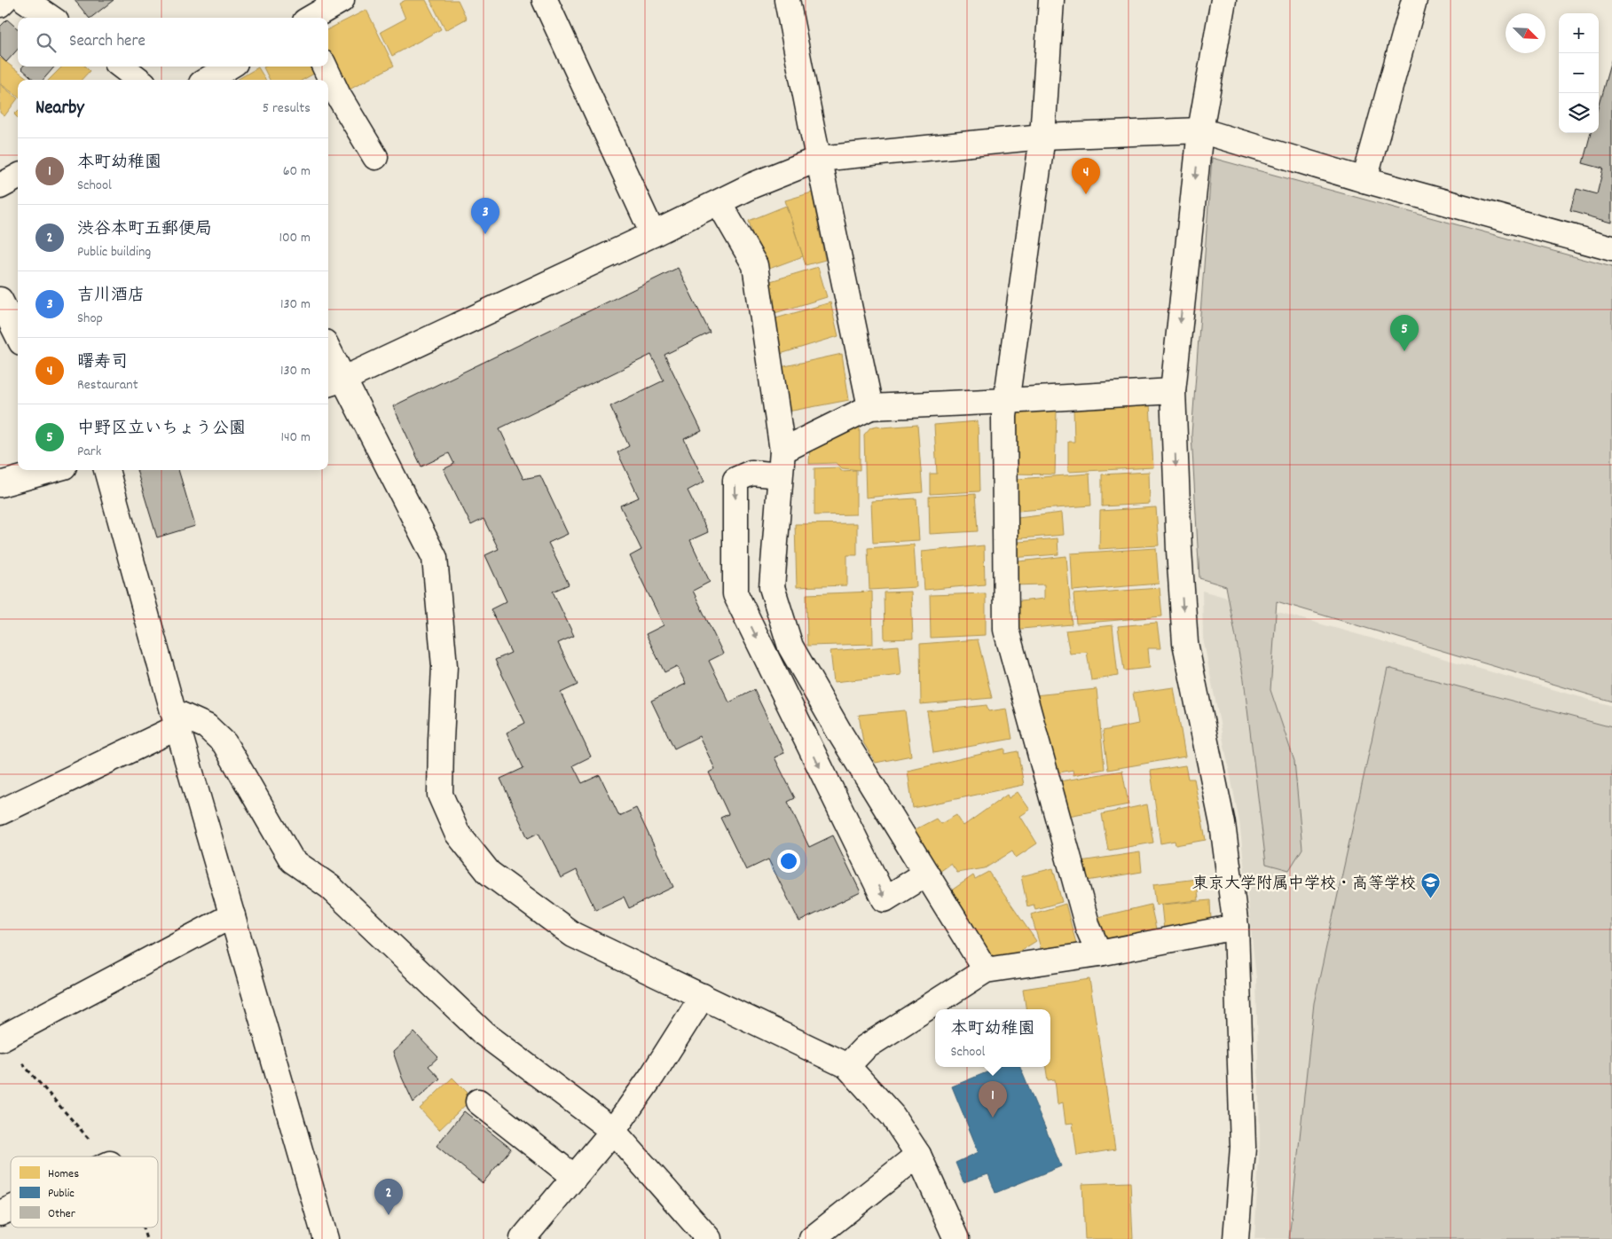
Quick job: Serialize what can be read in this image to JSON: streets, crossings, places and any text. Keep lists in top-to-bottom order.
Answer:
{
  "places": {
    "school or university": ["東京大学附属中学校・高等学校"]
  },
  "legend": ["Homes", "Public", "Other"],
  "north": "bottom right",
  "page": {
    "map_buttons": ["+", "−"],
    "search": "Search here",
    "heading": ["Nearby", "5 results"],
    "list": [
      {
        "mark": "1",
        "name": "本町幼稚園",
        "note": "School",
        "value": "60 m"
      },
      {
        "mark": "2",
        "name": "渋谷本町五郵便局",
        "note": "Public building",
        "value": "100 m"
      },
      {
        "mark": "3",
        "name": "吉川酒店",
        "note": "Shop",
        "value": "130 m"
      },
      {
        "mark": "4",
        "name": "曙寿司",
        "note": "Restaurant",
        "value": "130 m"
      },
      {
        "mark": "5",
        "name": "中野区立いちょう公園",
        "note": "Park",
        "value": "140 m"
      }
    ],
    "pins": [
      "4",
      "3",
      "5",
      "1",
      "2"
    ],
    "popup": ["本町幼稚園", "School"]
  }
}
